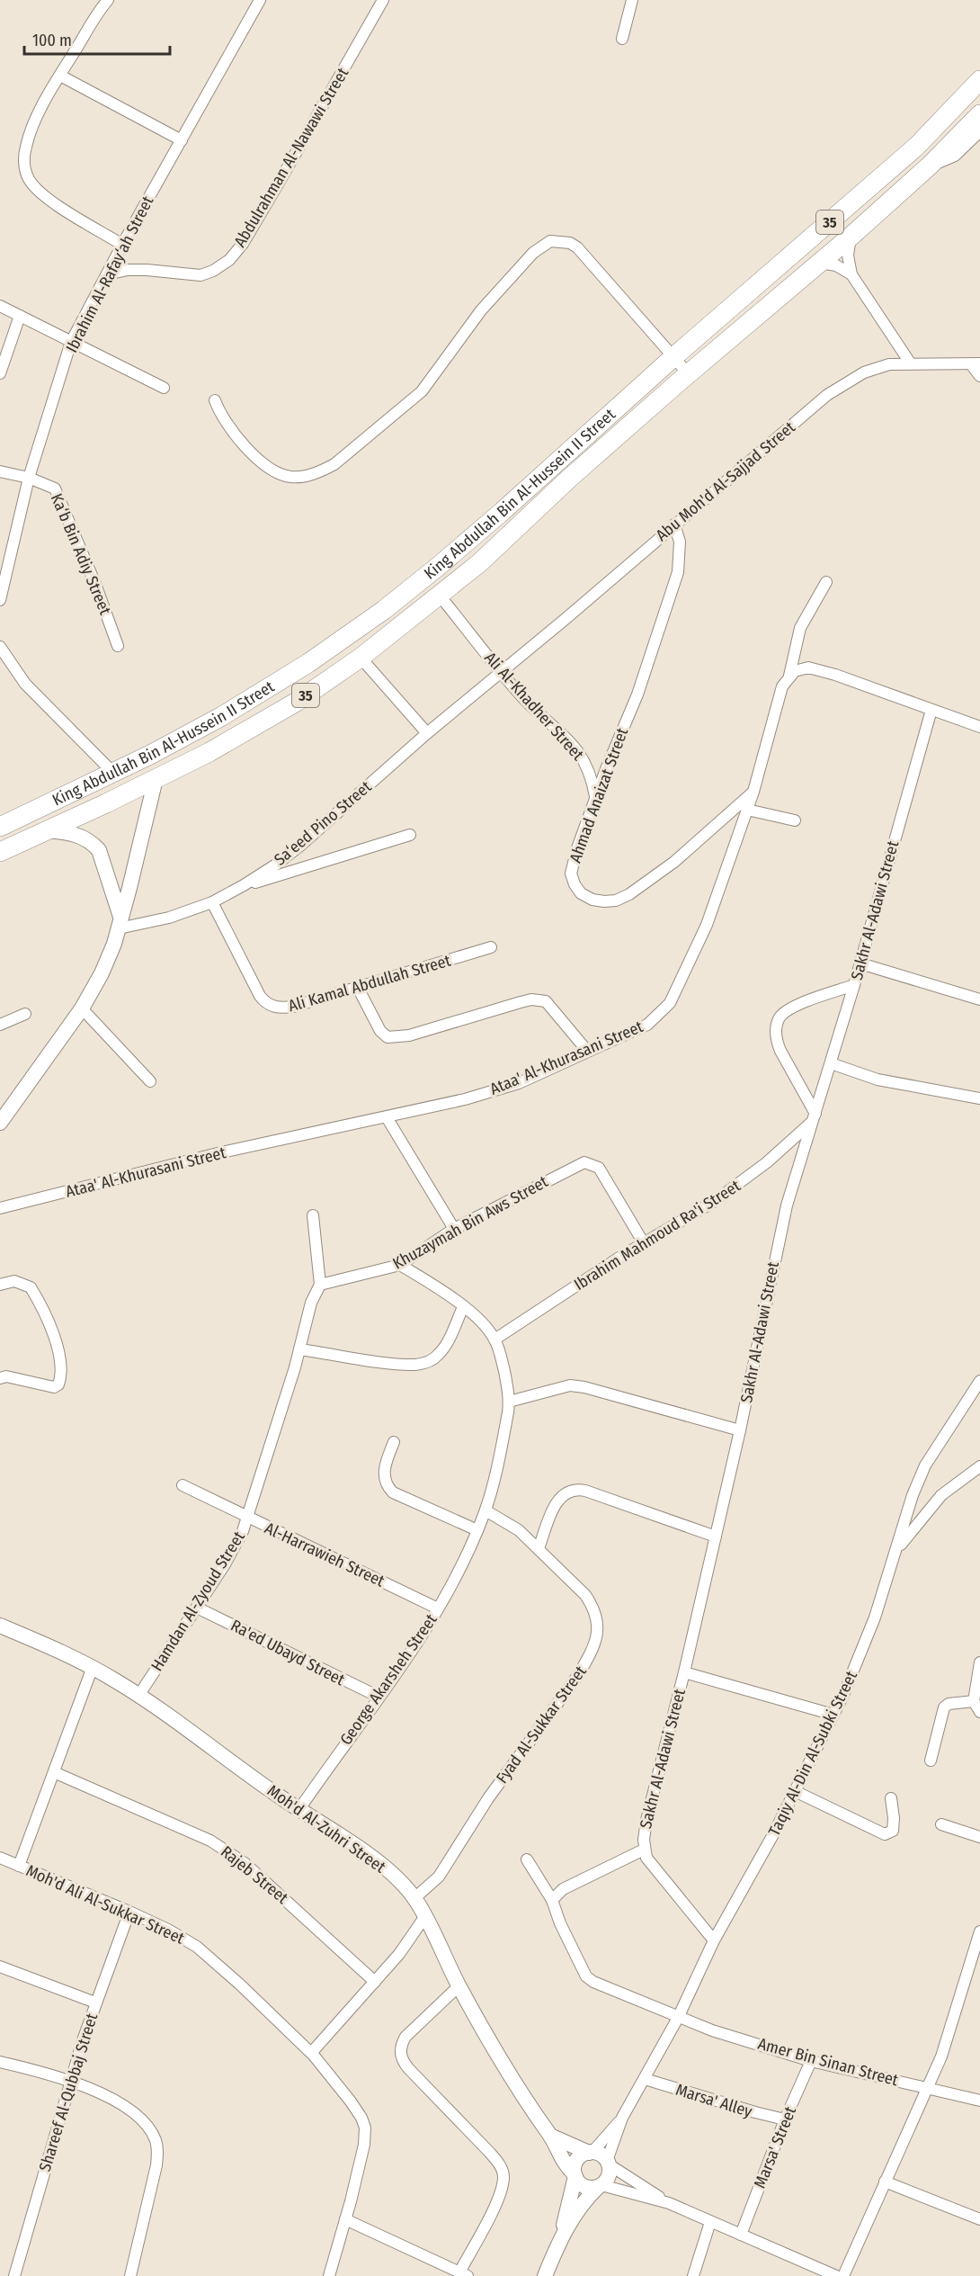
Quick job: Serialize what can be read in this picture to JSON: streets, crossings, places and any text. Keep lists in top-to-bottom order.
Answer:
{
  "streets": {
    "highway": ["35", "King Abdullah Bin Al-Hussein II Street"],
    "street": [
      "Abdulrahman Al-Nawawi Street",
      "Ibrahim Al-Rafay‘ah Street",
      "Abu Moh'd Al-Sajjad Street",
      "Ka‘b Bin Adiy Street",
      "Ali Al-Khadher Street",
      "Ahmad Anaizat Street",
      "Sa‘eed Pino Street",
      "Sakhr Al-Adawi Street",
      "Ali Kamal Abdullah Street",
      "Ataa' Al-Khurasani Street",
      "Khuzaymah Bin Aws Street",
      "Ibrahim Mahmoud Ra'i Street",
      "Al-Harrawieh Street",
      "Hamdan Al-Zyoud Street",
      "Ra'ed Ubayd Street",
      "George Akarsheh Street",
      "Fyad Al-Sukkar Street",
      "Taqiy Al-Din Al-Subki Street",
      "Moh'd Al-Zuhri Street",
      "Rajeb Street",
      "Moh'd Ali Al-Sukkar Street",
      "Amer Bin Sinan Street",
      "Shareef Al-Qubbaj Street",
      "Marsa' Alley",
      "Marsa' Street"
    ]
  },
  "crossings": [
    ["Abdulrahman Al-Nawawi Street", "Ibrahim Al-Rafay‘ah Street"],
    ["Ibrahim Al-Rafay‘ah Street", "Ka‘b Bin Adiy Street"],
    ["Abu Moh'd Al-Sajjad Street", "Ali Al-Khadher Street"],
    ["Abu Moh'd Al-Sajjad Street", "Ahmad Anaizat Street"],
    ["Abu Moh'd Al-Sajjad Street", "Sa‘eed Pino Street"],
    ["King Abdullah Bin Al-Hussein II Street", "Ali Al-Khadher Street"],
    ["Ali Al-Khadher Street", "Ahmad Anaizat Street"],
    ["Ali Al-Khadher Street", "Sa‘eed Pino Street"],
    ["Ahmad Anaizat Street", "Ataa' Al-Khurasani Street"],
    ["Sa‘eed Pino Street", "Ali Kamal Abdullah Street"],
    ["Sakhr Al-Adawi Street", "Ibrahim Mahmoud Ra'i Street"],
    ["Sakhr Al-Adawi Street", "Taqiy Al-Din Al-Subki Street"],
    ["Khuzaymah Bin Aws Street", "Ibrahim Mahmoud Ra'i Street"],
    ["Khuzaymah Bin Aws Street", "George Akarsheh Street"],
    ["Ibrahim Mahmoud Ra'i Street", "George Akarsheh Street"],
    ["Al-Harrawieh Street", "Hamdan Al-Zyoud Street"],
    ["Al-Harrawieh Street", "George Akarsheh Street"],
    ["Hamdan Al-Zyoud Street", "Ra'ed Ubayd Street"],
    ["Hamdan Al-Zyoud Street", "Moh'd Al-Zuhri Street"],
    ["Ra'ed Ubayd Street", "George Akarsheh Street"],
    ["George Akarsheh Street", "Fyad Al-Sukkar Street"],
    ["George Akarsheh Street", "Moh'd Al-Zuhri Street"],
    ["Fyad Al-Sukkar Street", "Moh'd Al-Zuhri Street"],
    ["Taqiy Al-Din Al-Subki Street", "Moh'd Al-Zuhri Street"],
    ["Taqiy Al-Din Al-Subki Street", "Amer Bin Sinan Street"],
    ["Taqiy Al-Din Al-Subki Street", "Marsa' Alley"],
    ["Moh'd Ali Al-Sukkar Street", "Shareef Al-Qubbaj Street"],
    ["Amer Bin Sinan Street", "Marsa' Street"],
    ["Marsa' Alley", "Marsa' Street"]
  ],
  "scale_bar": "100 m"
}
